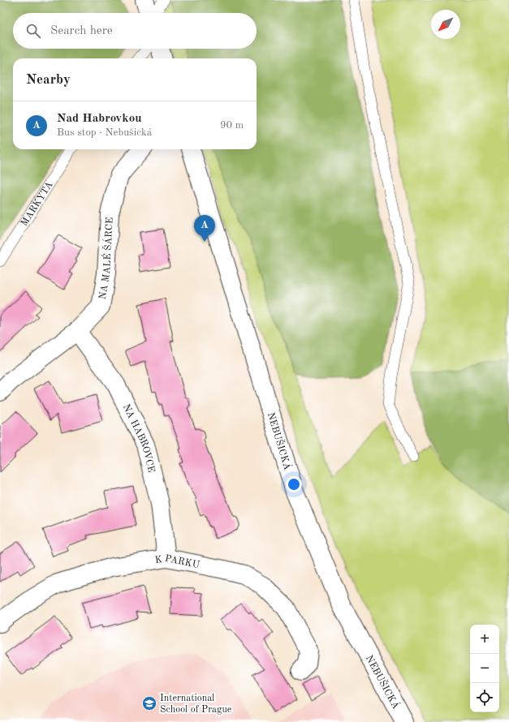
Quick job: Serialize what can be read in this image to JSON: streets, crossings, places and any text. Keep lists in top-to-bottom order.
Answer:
{
  "streets": {
    "street": [
      "NA MALÉ ŠÁRCE",
      "NA HABROVCE",
      "NEBUŠICKÁ",
      "K PARKU"
    ],
    "lane": ["MARKYTA"]
  },
  "crossings": [
    ["NA MALÉ ŠÁRCE", "NA HABROVCE"],
    ["NA HABROVCE", "K PARKU"]
  ],
  "places": {
    "school or university": ["International School of Prague"]
  },
  "north": "bottom left",
  "page": {
    "search": "Search here",
    "heading": "Nearby",
    "list": [
      {
        "mark": "A",
        "name": "Nad Habrovkou",
        "note": "Bus stop · Nebušická",
        "value": "90 m"
      }
    ],
    "pins": "A",
    "map_buttons": ["+", "−"]
  }
}
